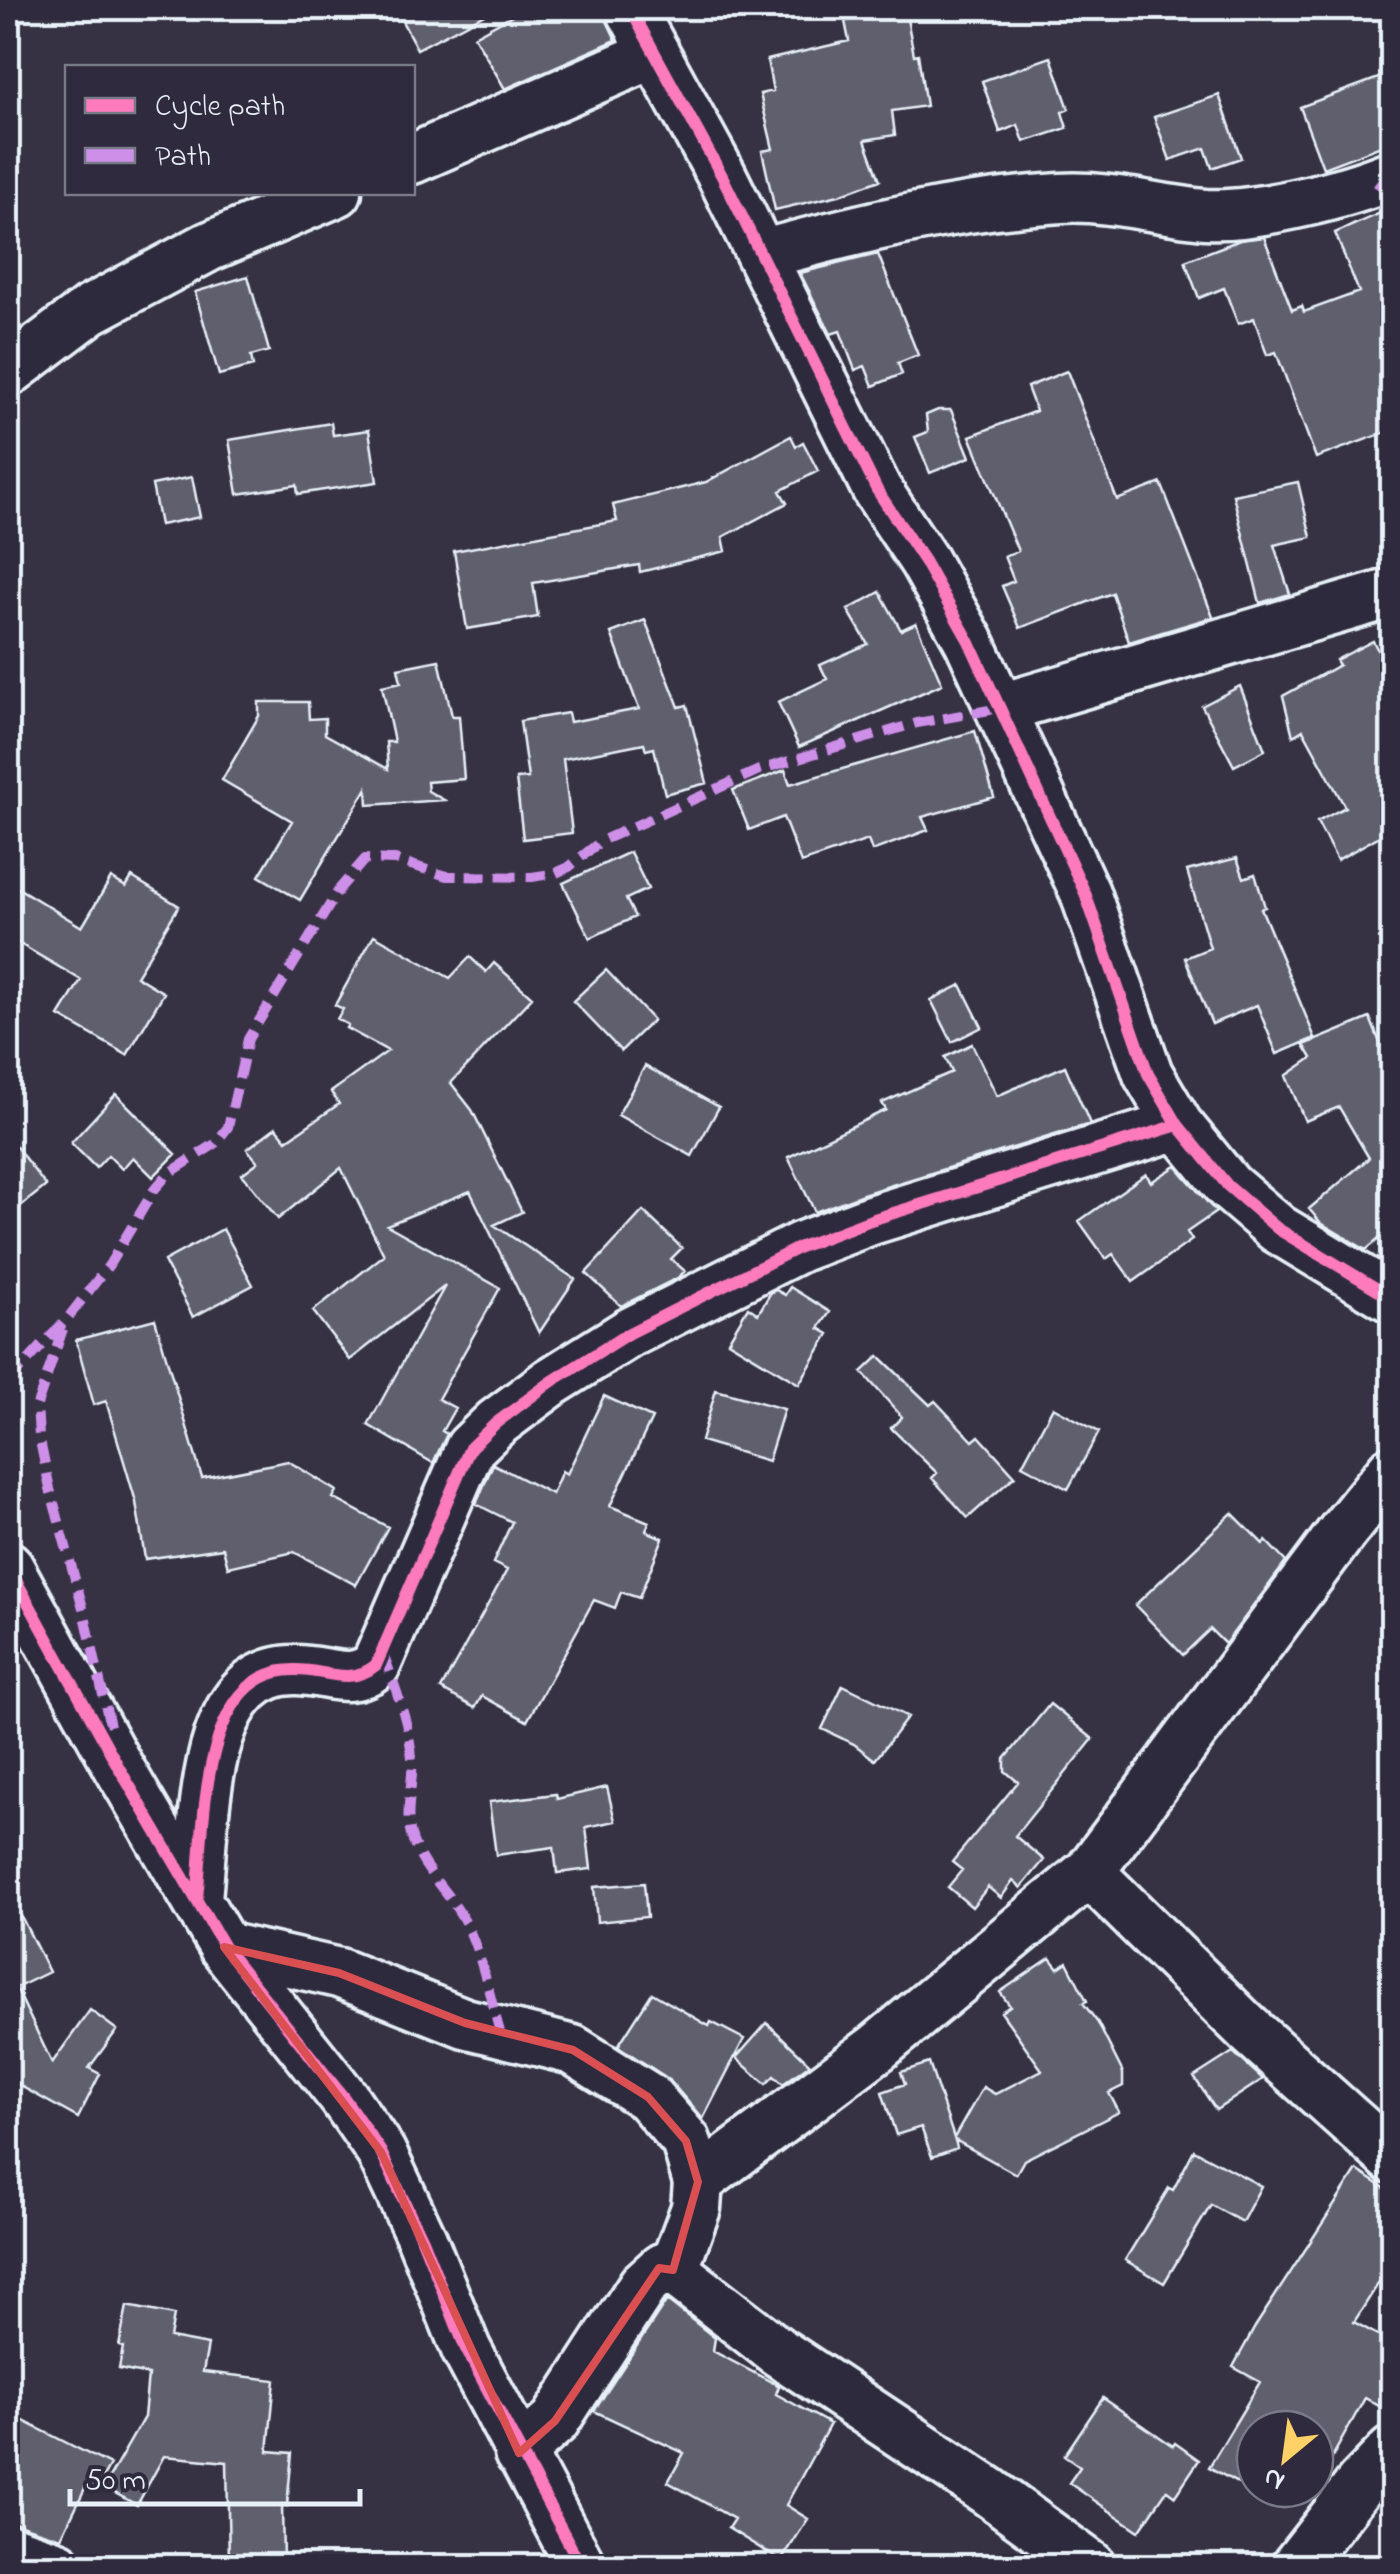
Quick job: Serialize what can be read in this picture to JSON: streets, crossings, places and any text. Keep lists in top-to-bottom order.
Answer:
{
  "legend": ["Cycle path", "Path"],
  "scale_bar": "50 m",
  "north": "bottom left"
}
